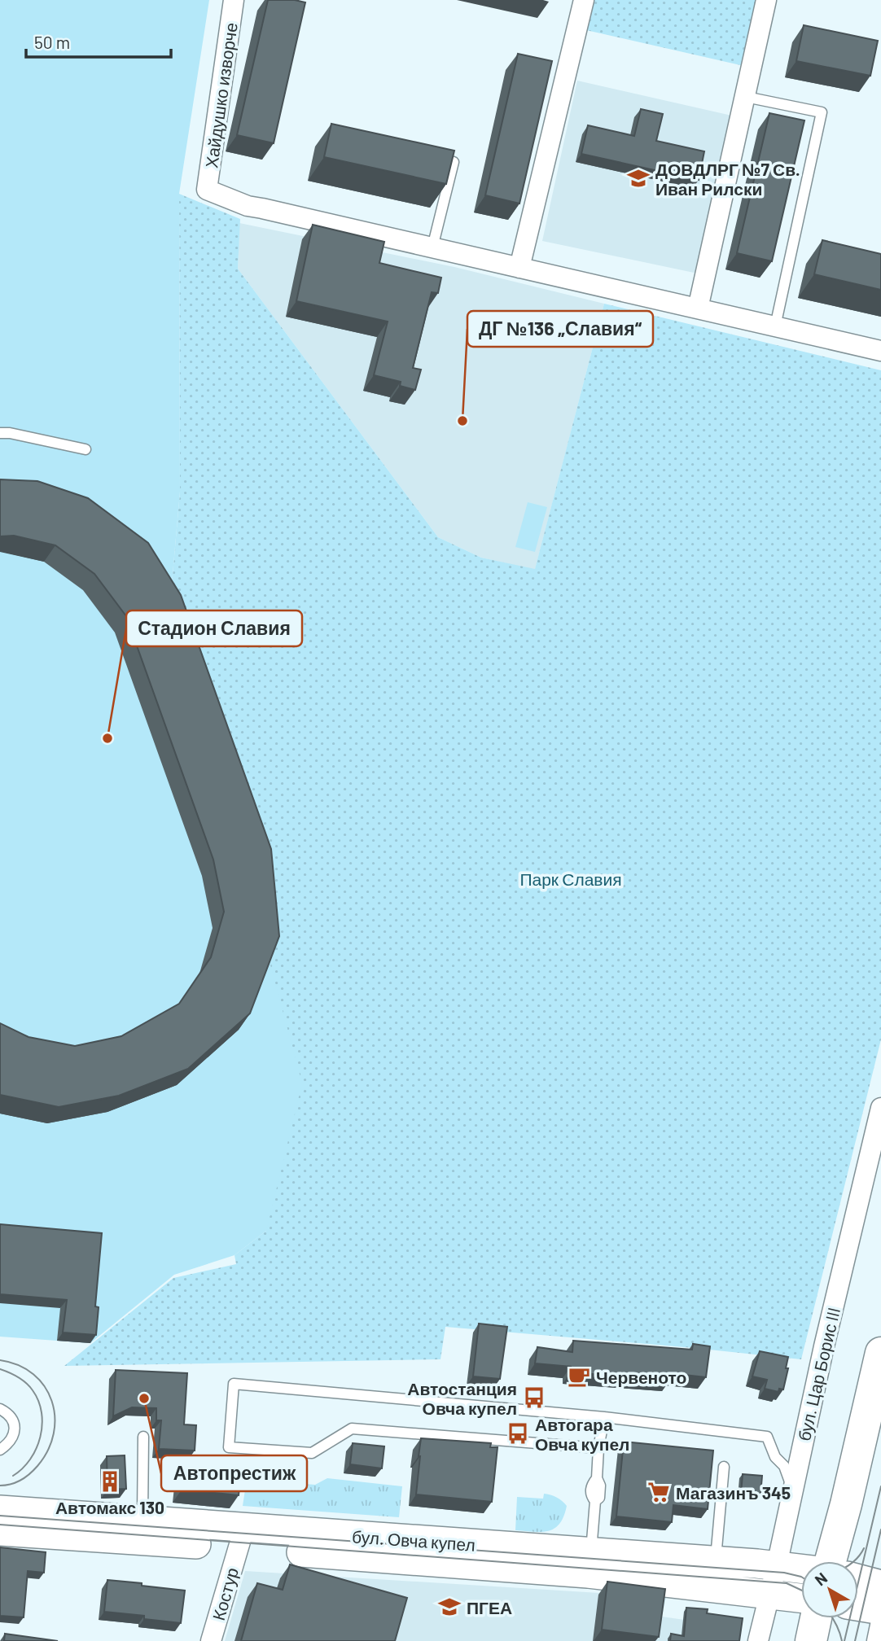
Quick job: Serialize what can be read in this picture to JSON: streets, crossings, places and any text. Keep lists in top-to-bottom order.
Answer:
{
  "streets": {
    "main road": ["бул. Овча купел"],
    "street": ["Хайдушко изворче", "бул. Цар Борис III", "Костур"]
  },
  "crossings": [
    ["бул. Цар Борис III", "бул. Овча купел"],
    ["бул. Овча купел", "Костур"]
  ],
  "parks": ["Парк Славия"],
  "places": {
    "school or university": ["ДОВДЛРГ №7 Св. Иван Рилски", "ПГЕА"],
    "other": ["ДГ №136 „Славия“", "Стадион Славия", "Автопрестиж"],
    "cafe": ["Червеното"],
    "bus stop": ["Автостанция Овча купел", "Автогара Овча купел"],
    "building": ["Автомакс 130"],
    "supermarket": ["Магазинъ 345"]
  },
  "scale_bar": "50 m",
  "north": "top left"
}
